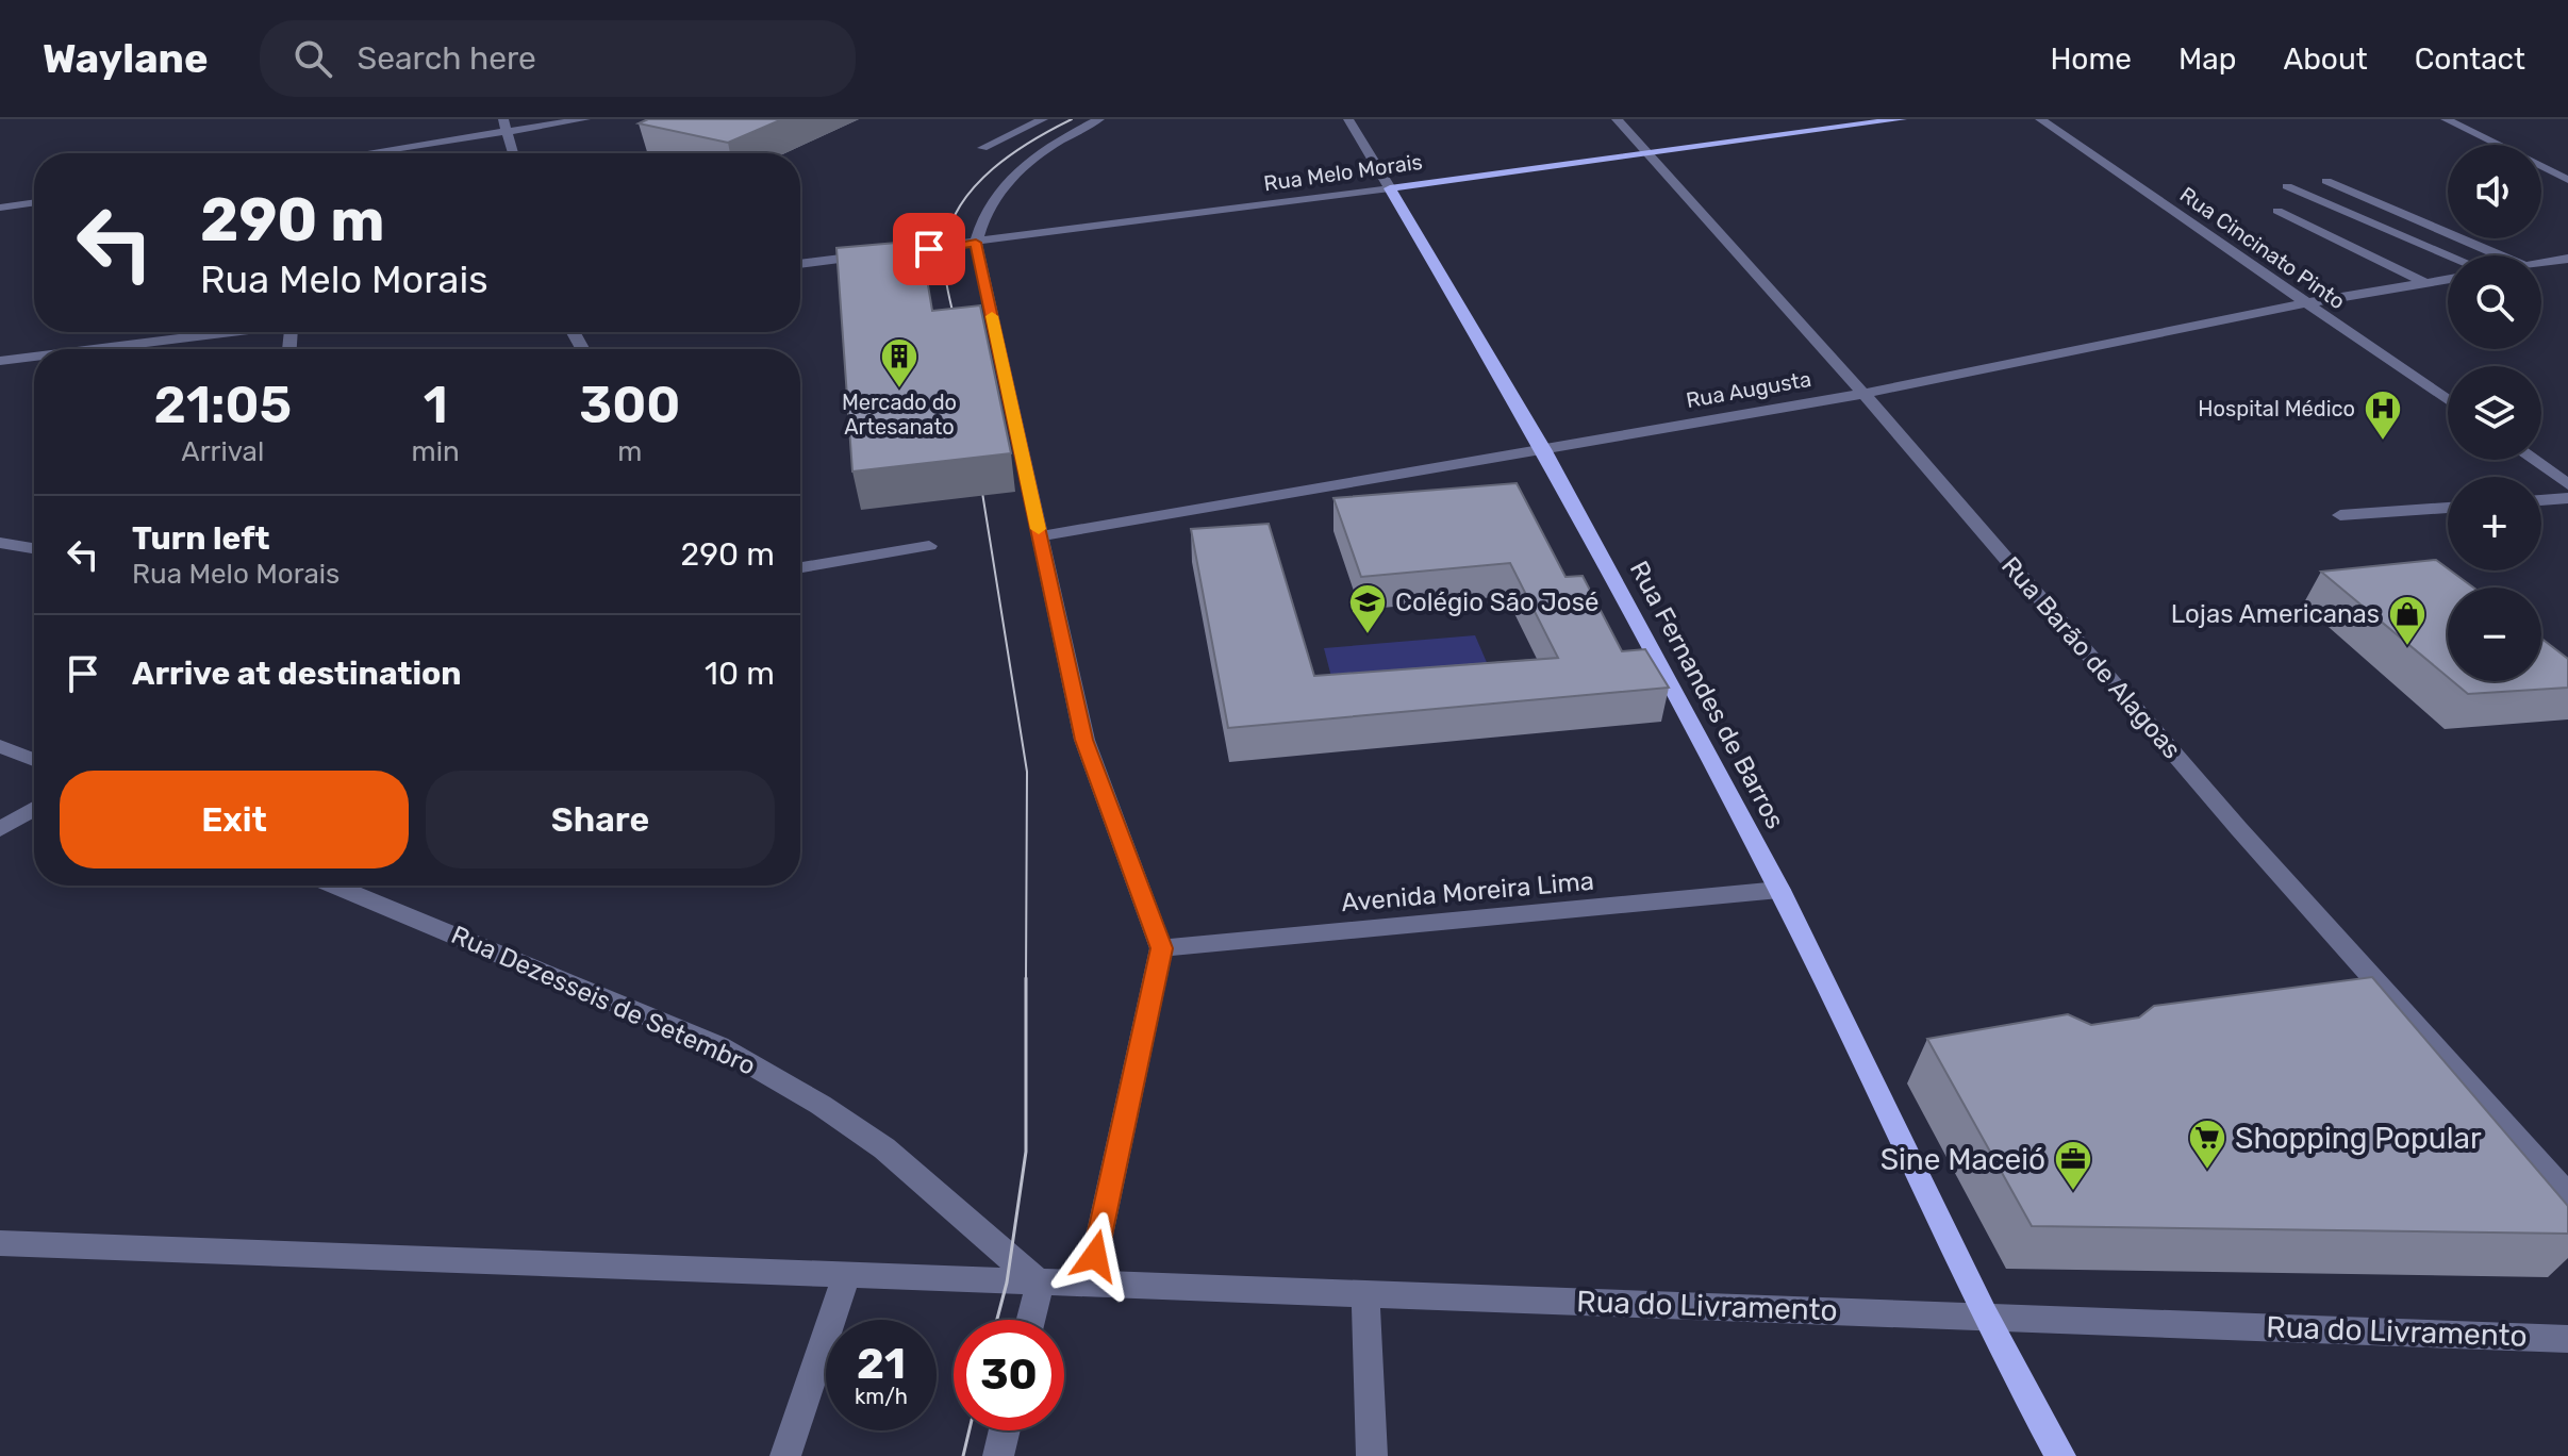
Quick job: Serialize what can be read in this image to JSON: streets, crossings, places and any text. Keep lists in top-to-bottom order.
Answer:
{
  "streets": {
    "main road": ["Rua Melo Morais", "Rua Fernandes de Barros"],
    "street": [
      "Rua Cincinato Pinto",
      "Rua Augusta",
      "Rua Barão de Alagoas",
      "Avenida Moreira Lima",
      "Rua Dezesseis de Setembro",
      "Rua do Livramento"
    ]
  },
  "crossings": [
    ["Rua Melo Morais", "Rua Barão de Alagoas"],
    ["Rua Melo Morais", "Rua Fernandes de Barros"],
    ["Rua Cincinato Pinto", "Rua Augusta"],
    ["Rua Augusta", "Rua Barão de Alagoas"],
    ["Rua Augusta", "Rua Fernandes de Barros"],
    ["Rua Fernandes de Barros", "Avenida Moreira Lima"],
    ["Rua Fernandes de Barros", "Rua do Livramento"],
    ["Rua Dezesseis de Setembro", "Rua do Livramento"]
  ],
  "places": {
    "building": ["Mercado do Artesanato"],
    "hospital": ["Hospital Médico"],
    "school or university": ["Colégio São José"],
    "shop": ["Lojas Americanas"],
    "supermarket": ["Shopping Popular"],
    "office": ["Sine Maceió"]
  },
  "page": {
    "header": "Waylane",
    "search": "Search here",
    "nav": [
      "Home",
      "Map",
      "About",
      "Contact"
    ],
    "map_buttons": ["+", "−"],
    "turn": ["290 m", "Rua Melo Morais"],
    "eta": [
      "21:05",
      "Arrival",
      "1",
      "min",
      "300",
      "m"
    ],
    "list": [
      {
        "name": "Turn left",
        "note": "Rua Melo Morais",
        "value": "290 m"
      },
      {
        "name": "Arrive at destination",
        "value": "10 m"
      }
    ],
    "buttons": ["Exit", "Share"],
    "speed": "21 km/h",
    "limit": "30"
  }
}
